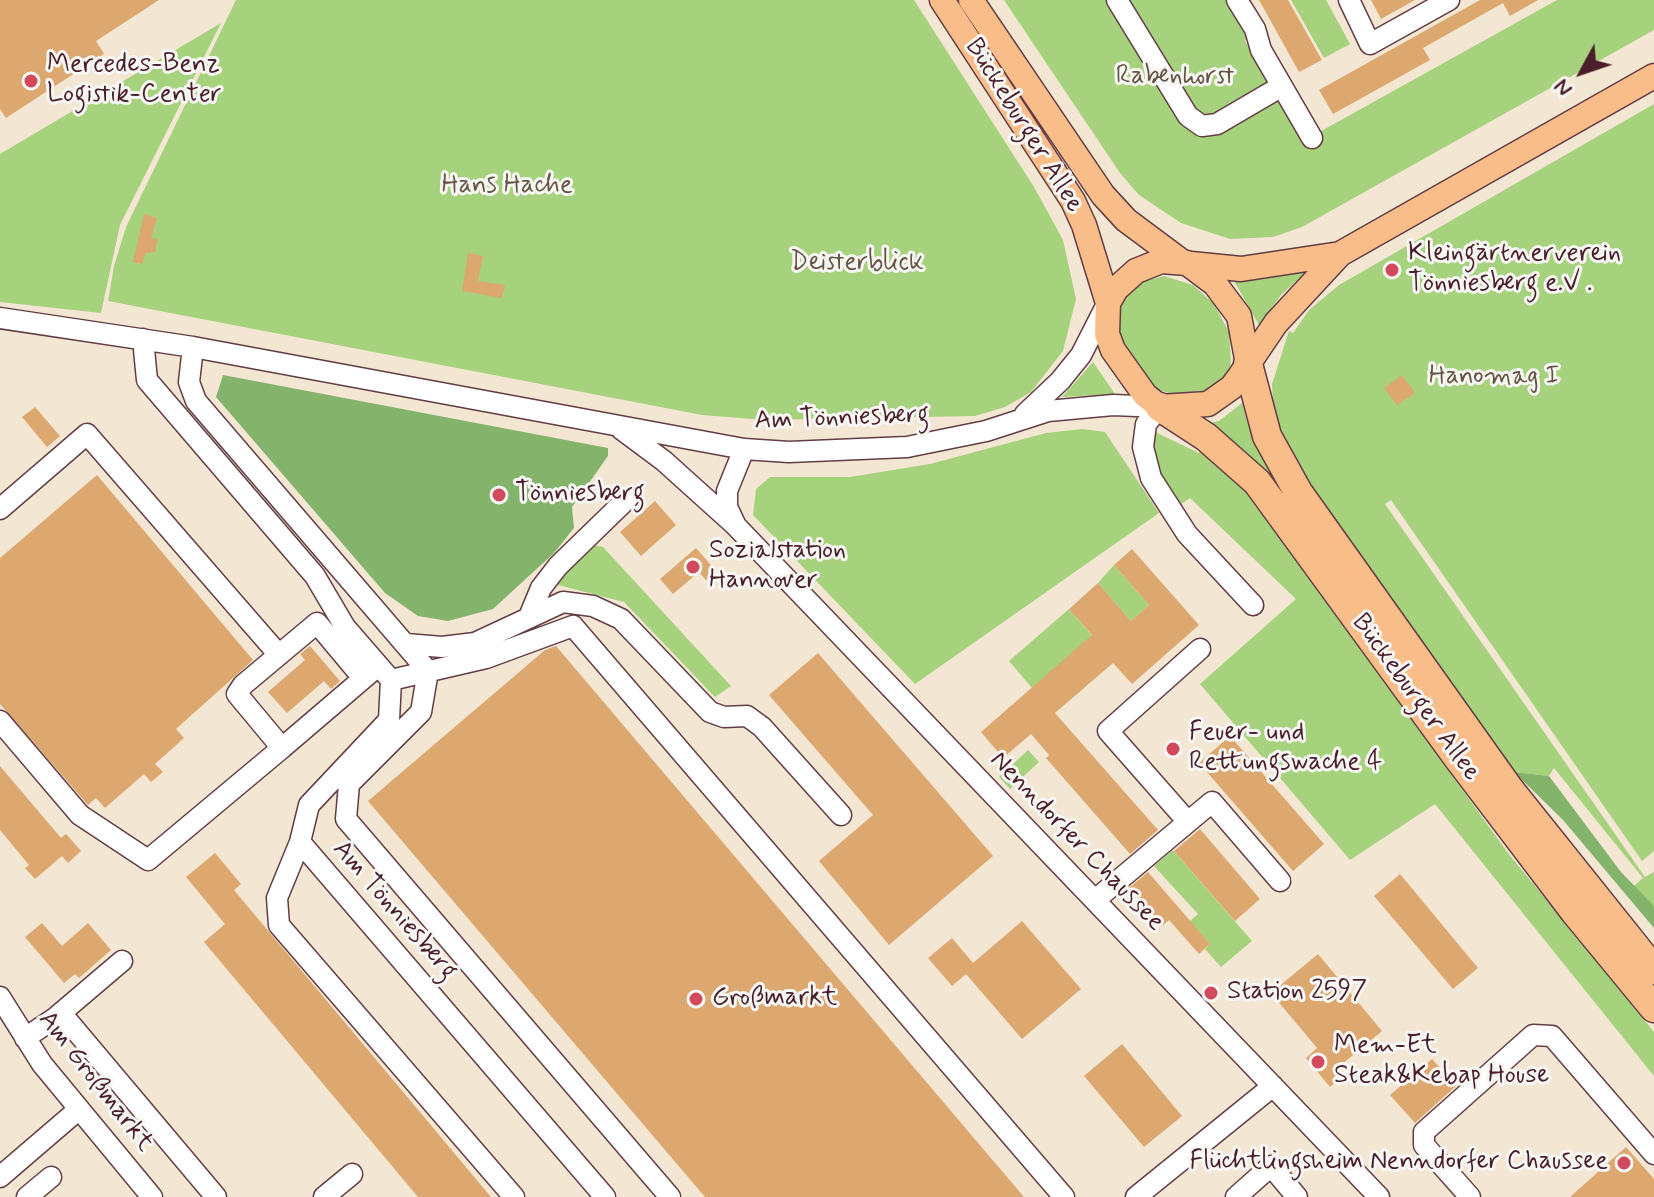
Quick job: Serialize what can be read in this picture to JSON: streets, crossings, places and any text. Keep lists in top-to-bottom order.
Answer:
{
  "streets": {
    "highway": ["Bückeburger Allee"],
    "street": ["Am Tönniesberg", "Nenndorfer Chaussee", "Am Großmarkt"]
  },
  "crossings": [
    ["Bückeburger Allee", "Am Tönniesberg"],
    ["Am Tönniesberg", "Nenndorfer Chaussee"]
  ],
  "parks": [
    "Rabenhorst",
    "Hans Hache",
    "Deisterblick",
    "Hanomag I"
  ],
  "places": [
    "Mercedes-Benz Logistik-Center",
    "Kleingärtnerverein Tönniesberg e.V .",
    "Tönniesberg",
    "Sozialstation Hannover",
    "Feuer- und Rettungswache 4",
    "Station 2597",
    "Großmarkt",
    "Mem-Et Steak&Kebap House",
    "Flüchtlingsheim Nenndorfer Chaussee"
  ],
  "north": "bottom left"
}
